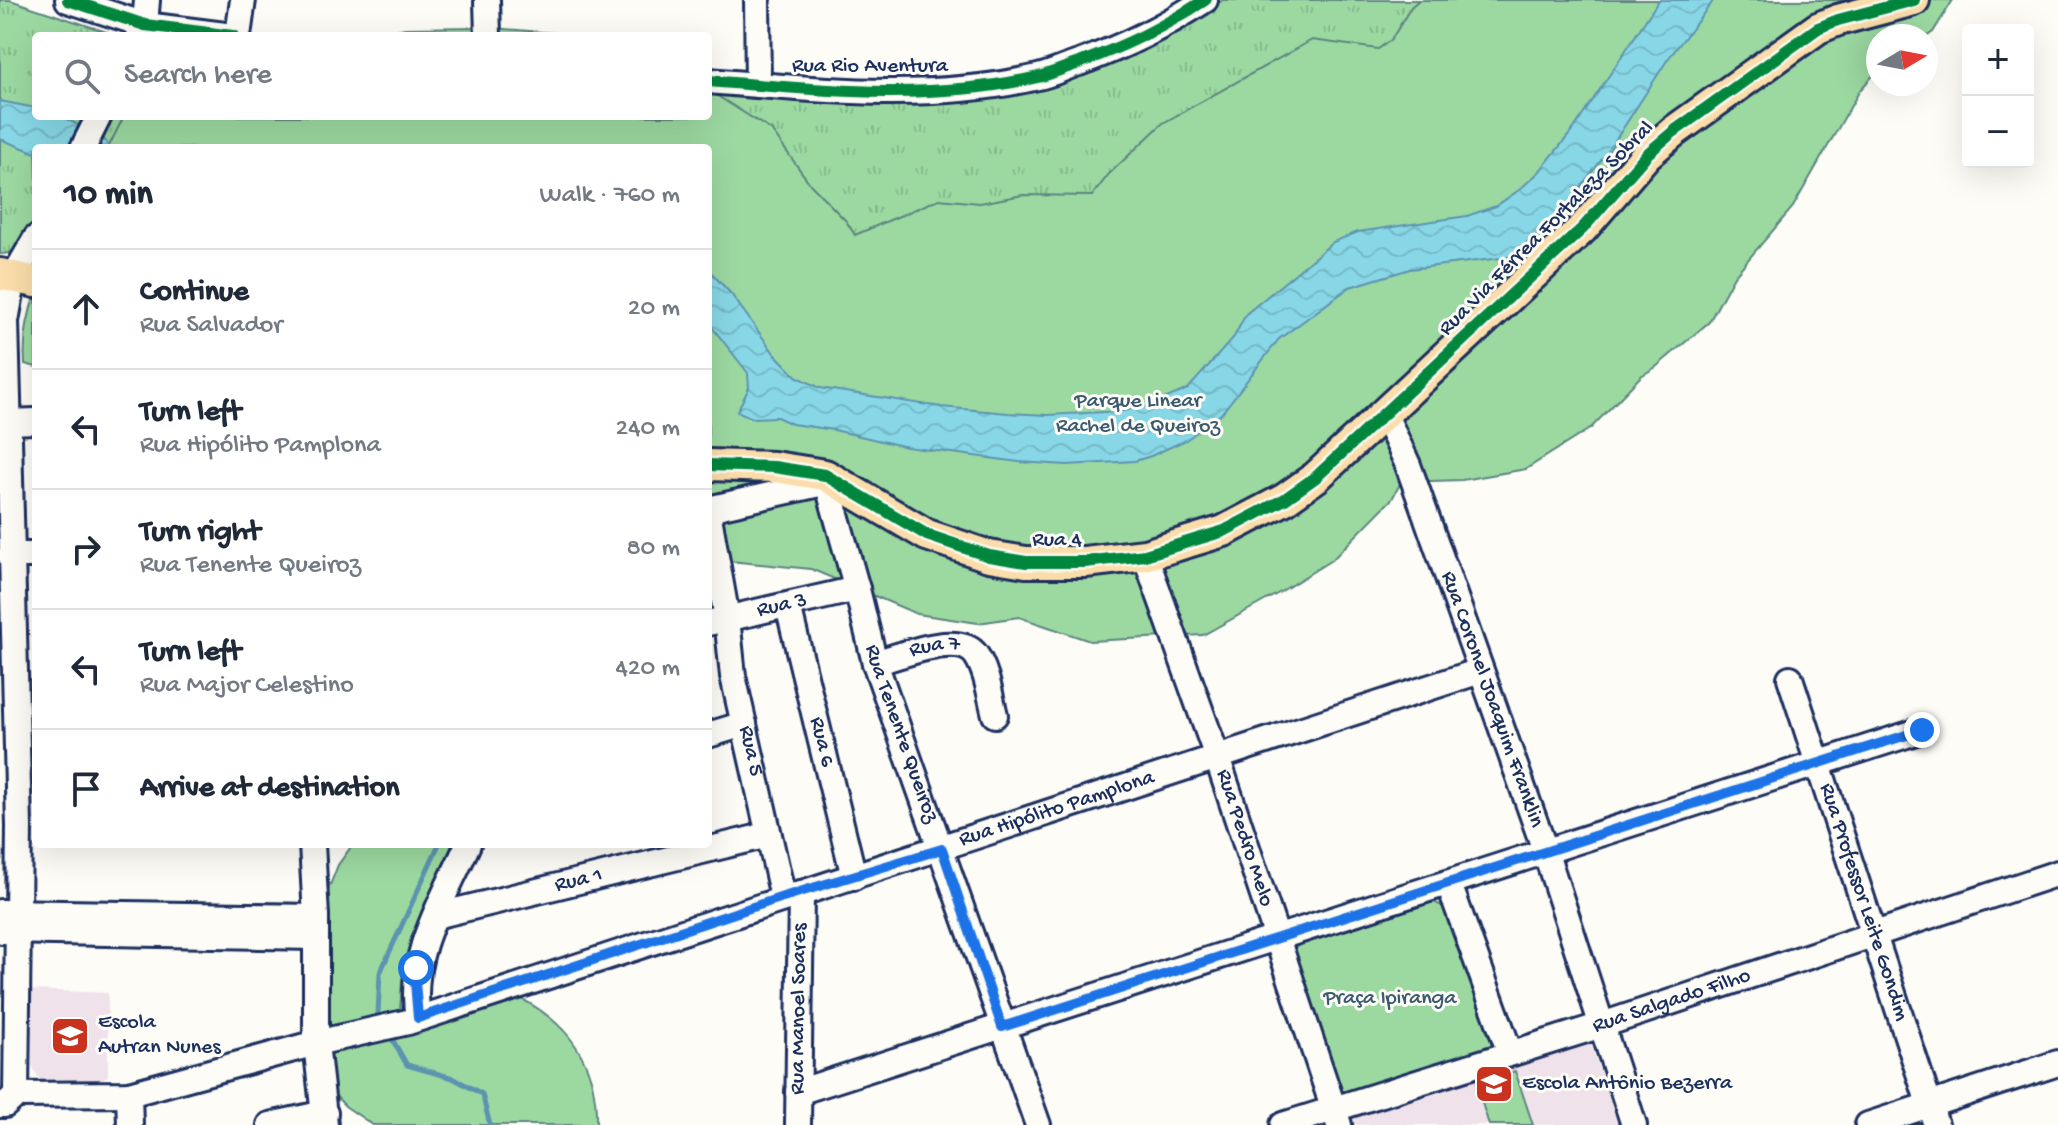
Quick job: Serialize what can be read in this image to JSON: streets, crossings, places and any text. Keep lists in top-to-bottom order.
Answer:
{
  "streets": {
    "main road": ["Rua Via Férrea Fortaleza Sobral", "Rua 4"],
    "street": [
      "Rua Rio Aventura",
      "Rua 3",
      "Rua 7",
      "Rua Coronel Joaquim Franklin",
      "Rua Tenente Queiroz",
      "Rua 6",
      "Rua 5",
      "Rua Hipólito Pamplona",
      "Rua Pedro Melo",
      "Rua 1",
      "Rua Professor Leite Gondim",
      "Rua Salgado Filho",
      "Rua Manoel Soares"
    ]
  },
  "crossings": [
    ["Rua Via Férrea Fortaleza Sobral", "Rua 4"],
    ["Rua Via Férrea Fortaleza Sobral", "Rua Coronel Joaquim Franklin"],
    ["Rua 4", "Rua Coronel Joaquim Franklin"],
    ["Rua 4", "Rua Tenente Queiroz"],
    ["Rua 4", "Rua Pedro Melo"],
    ["Rua 3", "Rua Tenente Queiroz"],
    ["Rua 3", "Rua 6"],
    ["Rua 3", "Rua 5"],
    ["Rua 7", "Rua Tenente Queiroz"],
    ["Rua Coronel Joaquim Franklin", "Rua Hipólito Pamplona"],
    ["Rua Coronel Joaquim Franklin", "Rua Salgado Filho"],
    ["Rua Tenente Queiroz", "Rua Hipólito Pamplona"],
    ["Rua 6", "Rua Hipólito Pamplona"],
    ["Rua 5", "Rua Hipólito Pamplona"],
    ["Rua 5", "Rua 1"],
    ["Rua 5", "Rua Manoel Soares"],
    ["Rua Hipólito Pamplona", "Rua Pedro Melo"],
    ["Rua Hipólito Pamplona", "Rua Manoel Soares"],
    ["Rua Pedro Melo", "Rua Salgado Filho"],
    ["Rua Professor Leite Gondim", "Rua Salgado Filho"]
  ],
  "parks": ["Parque Linear Rachel de Queiroz", "Praça Ipiranga"],
  "places": {
    "school or university": ["Escola Autran Nunes", "Escola Antônio Bezerra"]
  },
  "north": "right",
  "page": {
    "map_buttons": ["+", "−"],
    "search": "Search here",
    "heading": ["10 min", "Walk · 760 m"],
    "list": [
      ["Continue", "Rua Salvador", "20 m"],
      ["Turn left", "Rua Hipólito Pamplona", "240 m"],
      ["Turn right", "Rua Tenente Queiroz", "80 m"],
      ["Turn left", "Rua Major Celestino", "420 m"],
      "Arrive at destination"
    ]
  }
}
